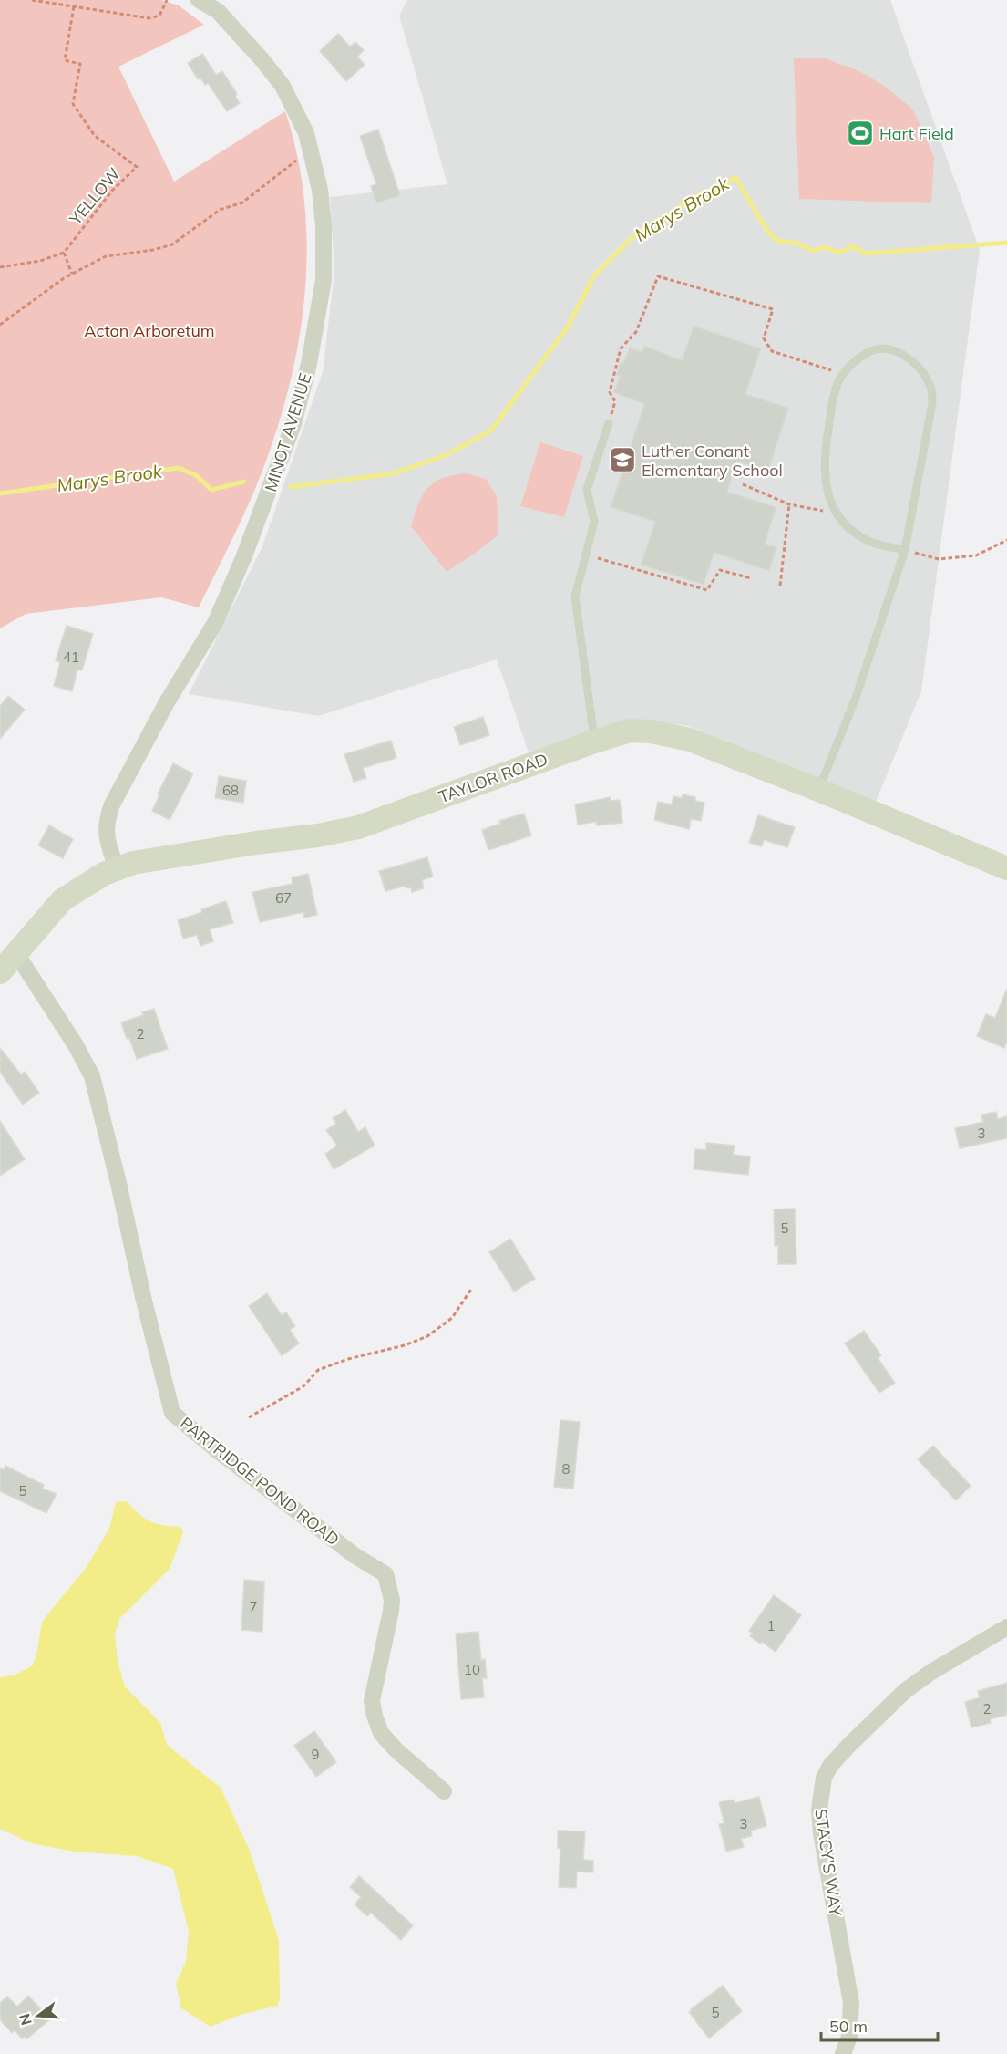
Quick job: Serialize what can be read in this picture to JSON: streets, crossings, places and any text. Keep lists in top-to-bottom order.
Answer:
{
  "streets": {
    "street": [
      "MINOT AVENUE",
      "TAYLOR ROAD",
      "PARTRIDGE POND ROAD",
      "STACY'S WAY"
    ],
    "path": ["YELLOW"]
  },
  "crossings": [
    ["MINOT AVENUE", "TAYLOR ROAD"],
    ["TAYLOR ROAD", "PARTRIDGE POND ROAD"]
  ],
  "water": ["Marys Brook"],
  "parks": ["Acton Arboretum"],
  "places": {
    "sports": ["Hart Field"],
    "school or university": ["Luther Conant Elementary School"]
  },
  "house_numbers": [
    "41",
    "68",
    "67",
    "2",
    "3",
    "5",
    "8",
    "5",
    "7",
    "1",
    "10",
    "2",
    "9",
    "3",
    "5"
  ],
  "scale_bar": "50 m",
  "north": "left"
}
